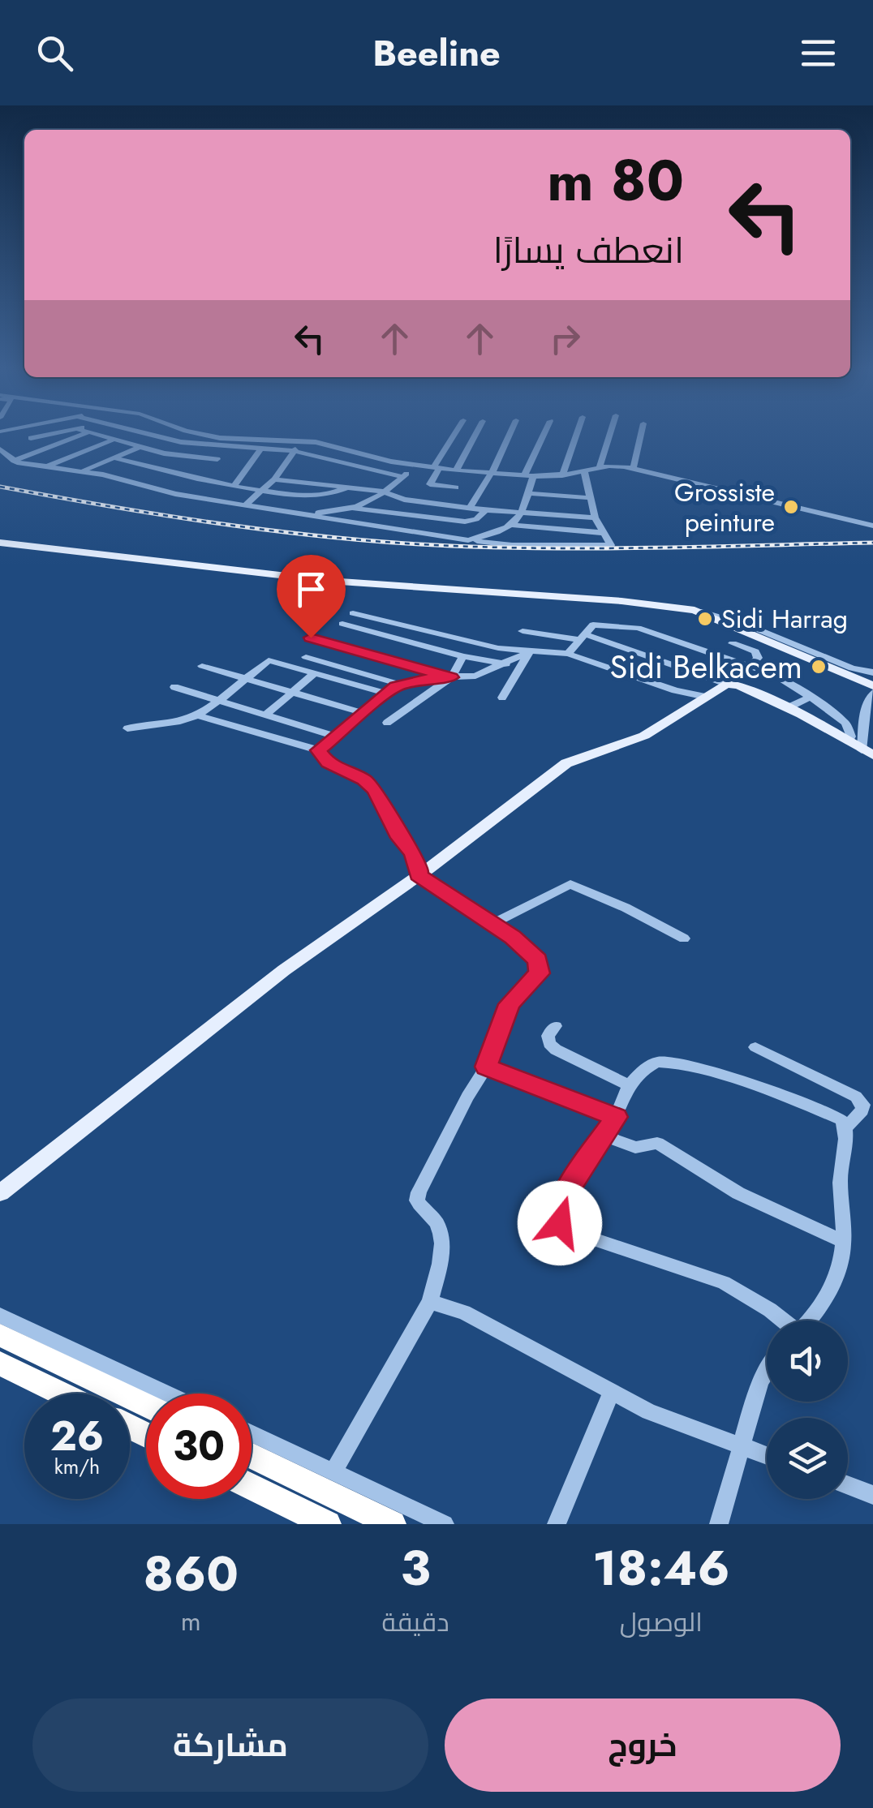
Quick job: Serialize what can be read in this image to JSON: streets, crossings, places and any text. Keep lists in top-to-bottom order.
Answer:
{
  "places": ["Grossiste peinture", "Sidi Harrag", "Sidi Belkacem"],
  "page": {
    "header": "Beeline",
    "turn": ["80 m", "انعطف يسارًا"],
    "speed": "26 km/h",
    "limit": "30",
    "eta": [
      "18:46",
      "الوصول",
      "3",
      "دقيقة",
      "860",
      "m"
    ],
    "buttons": ["خروج", "مشاركة"]
  }
}
